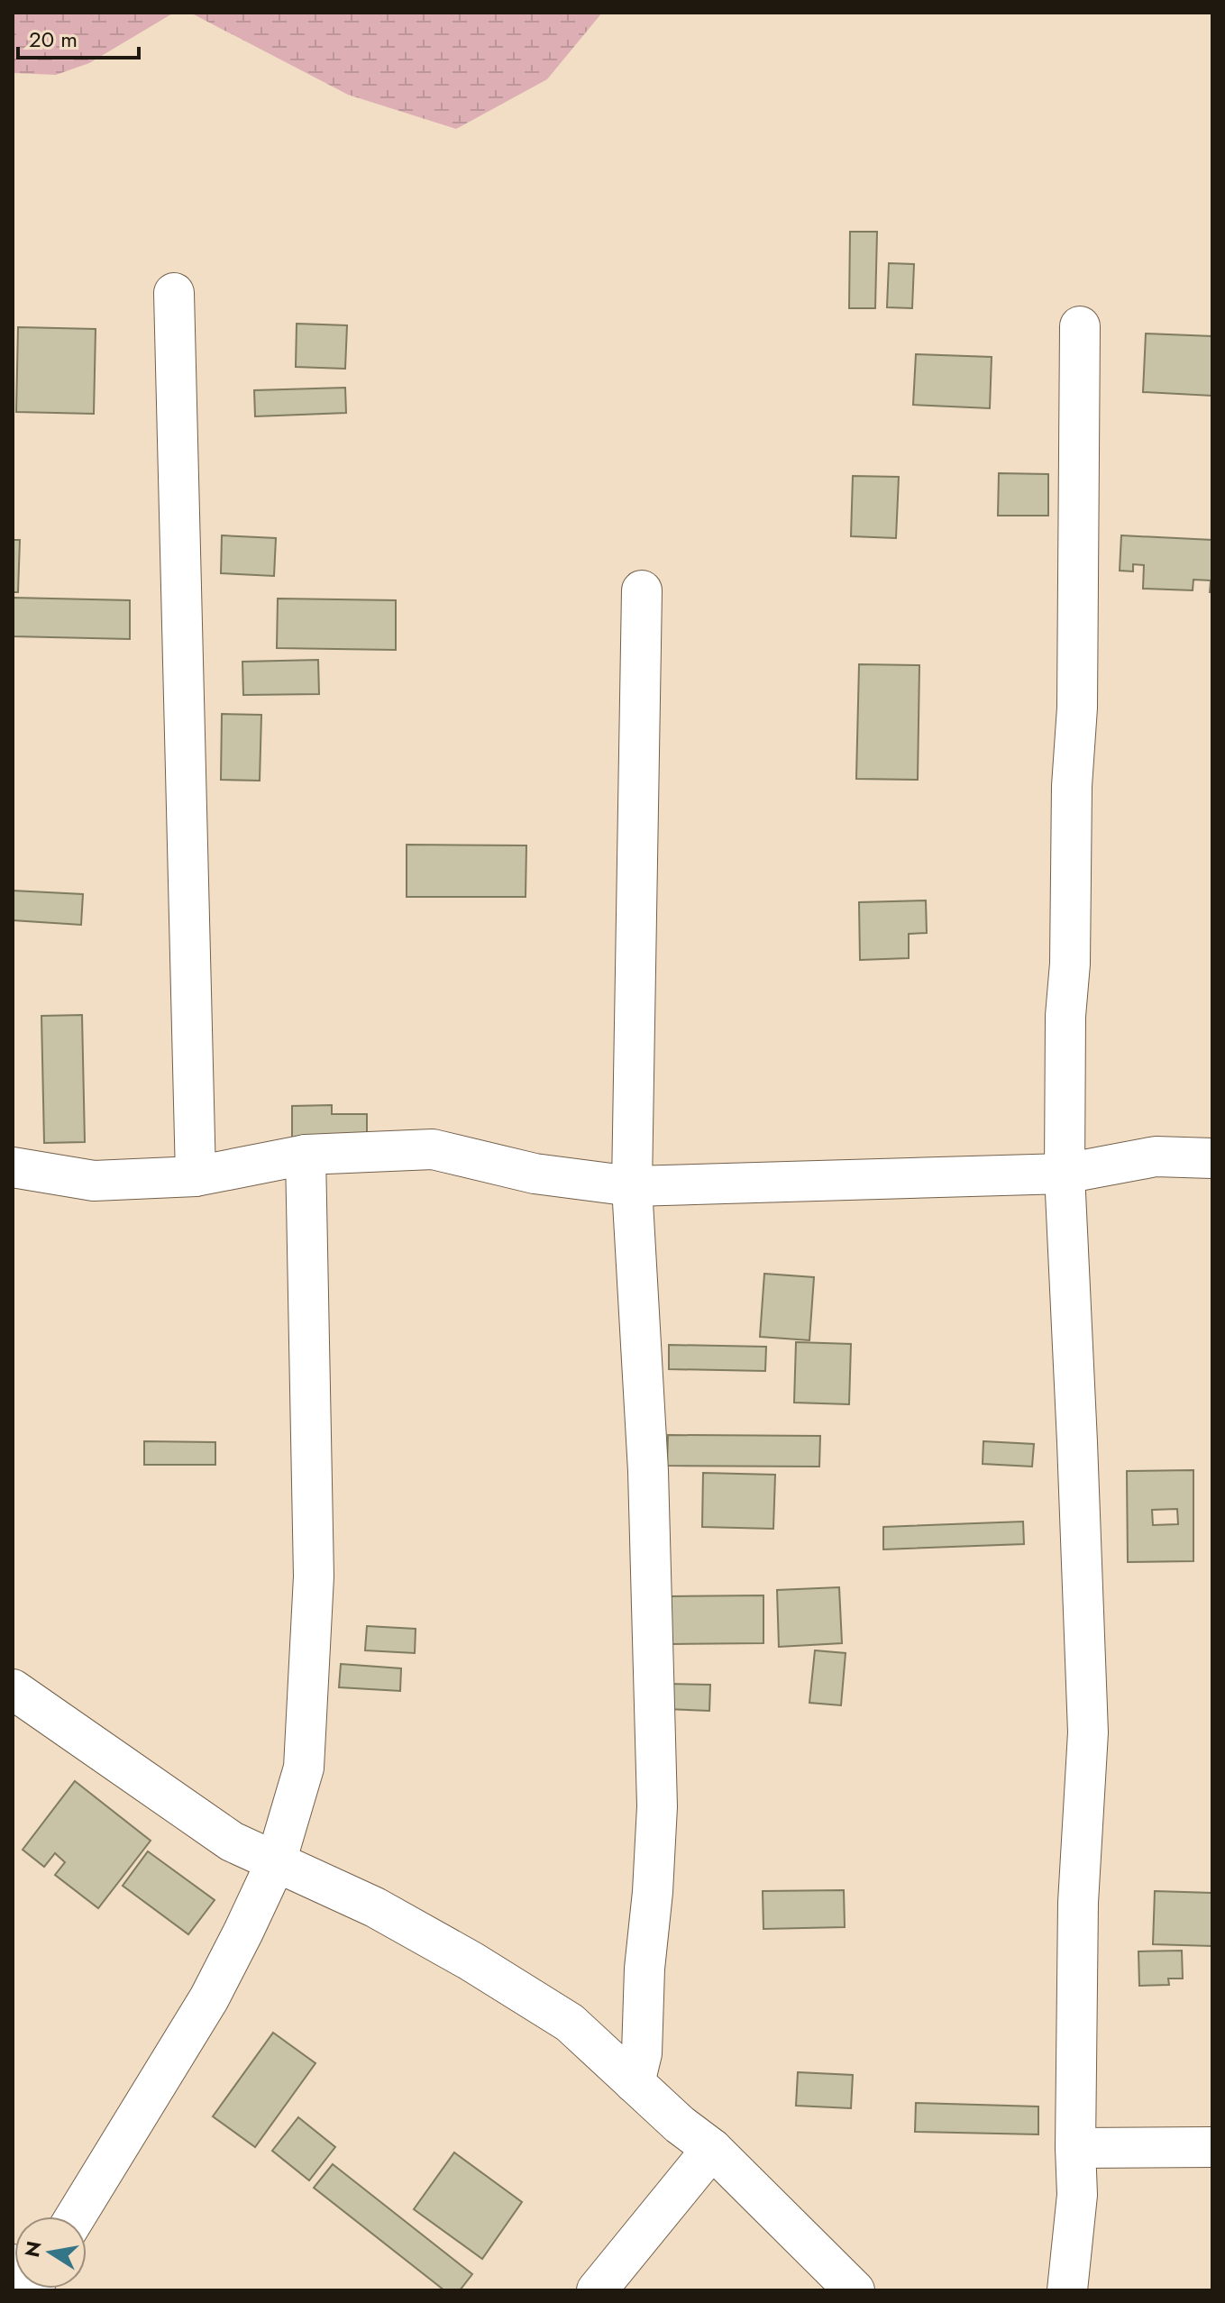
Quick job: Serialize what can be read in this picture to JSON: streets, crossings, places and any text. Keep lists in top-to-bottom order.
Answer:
{
  "scale_bar": "20 m",
  "north": "left"
}
